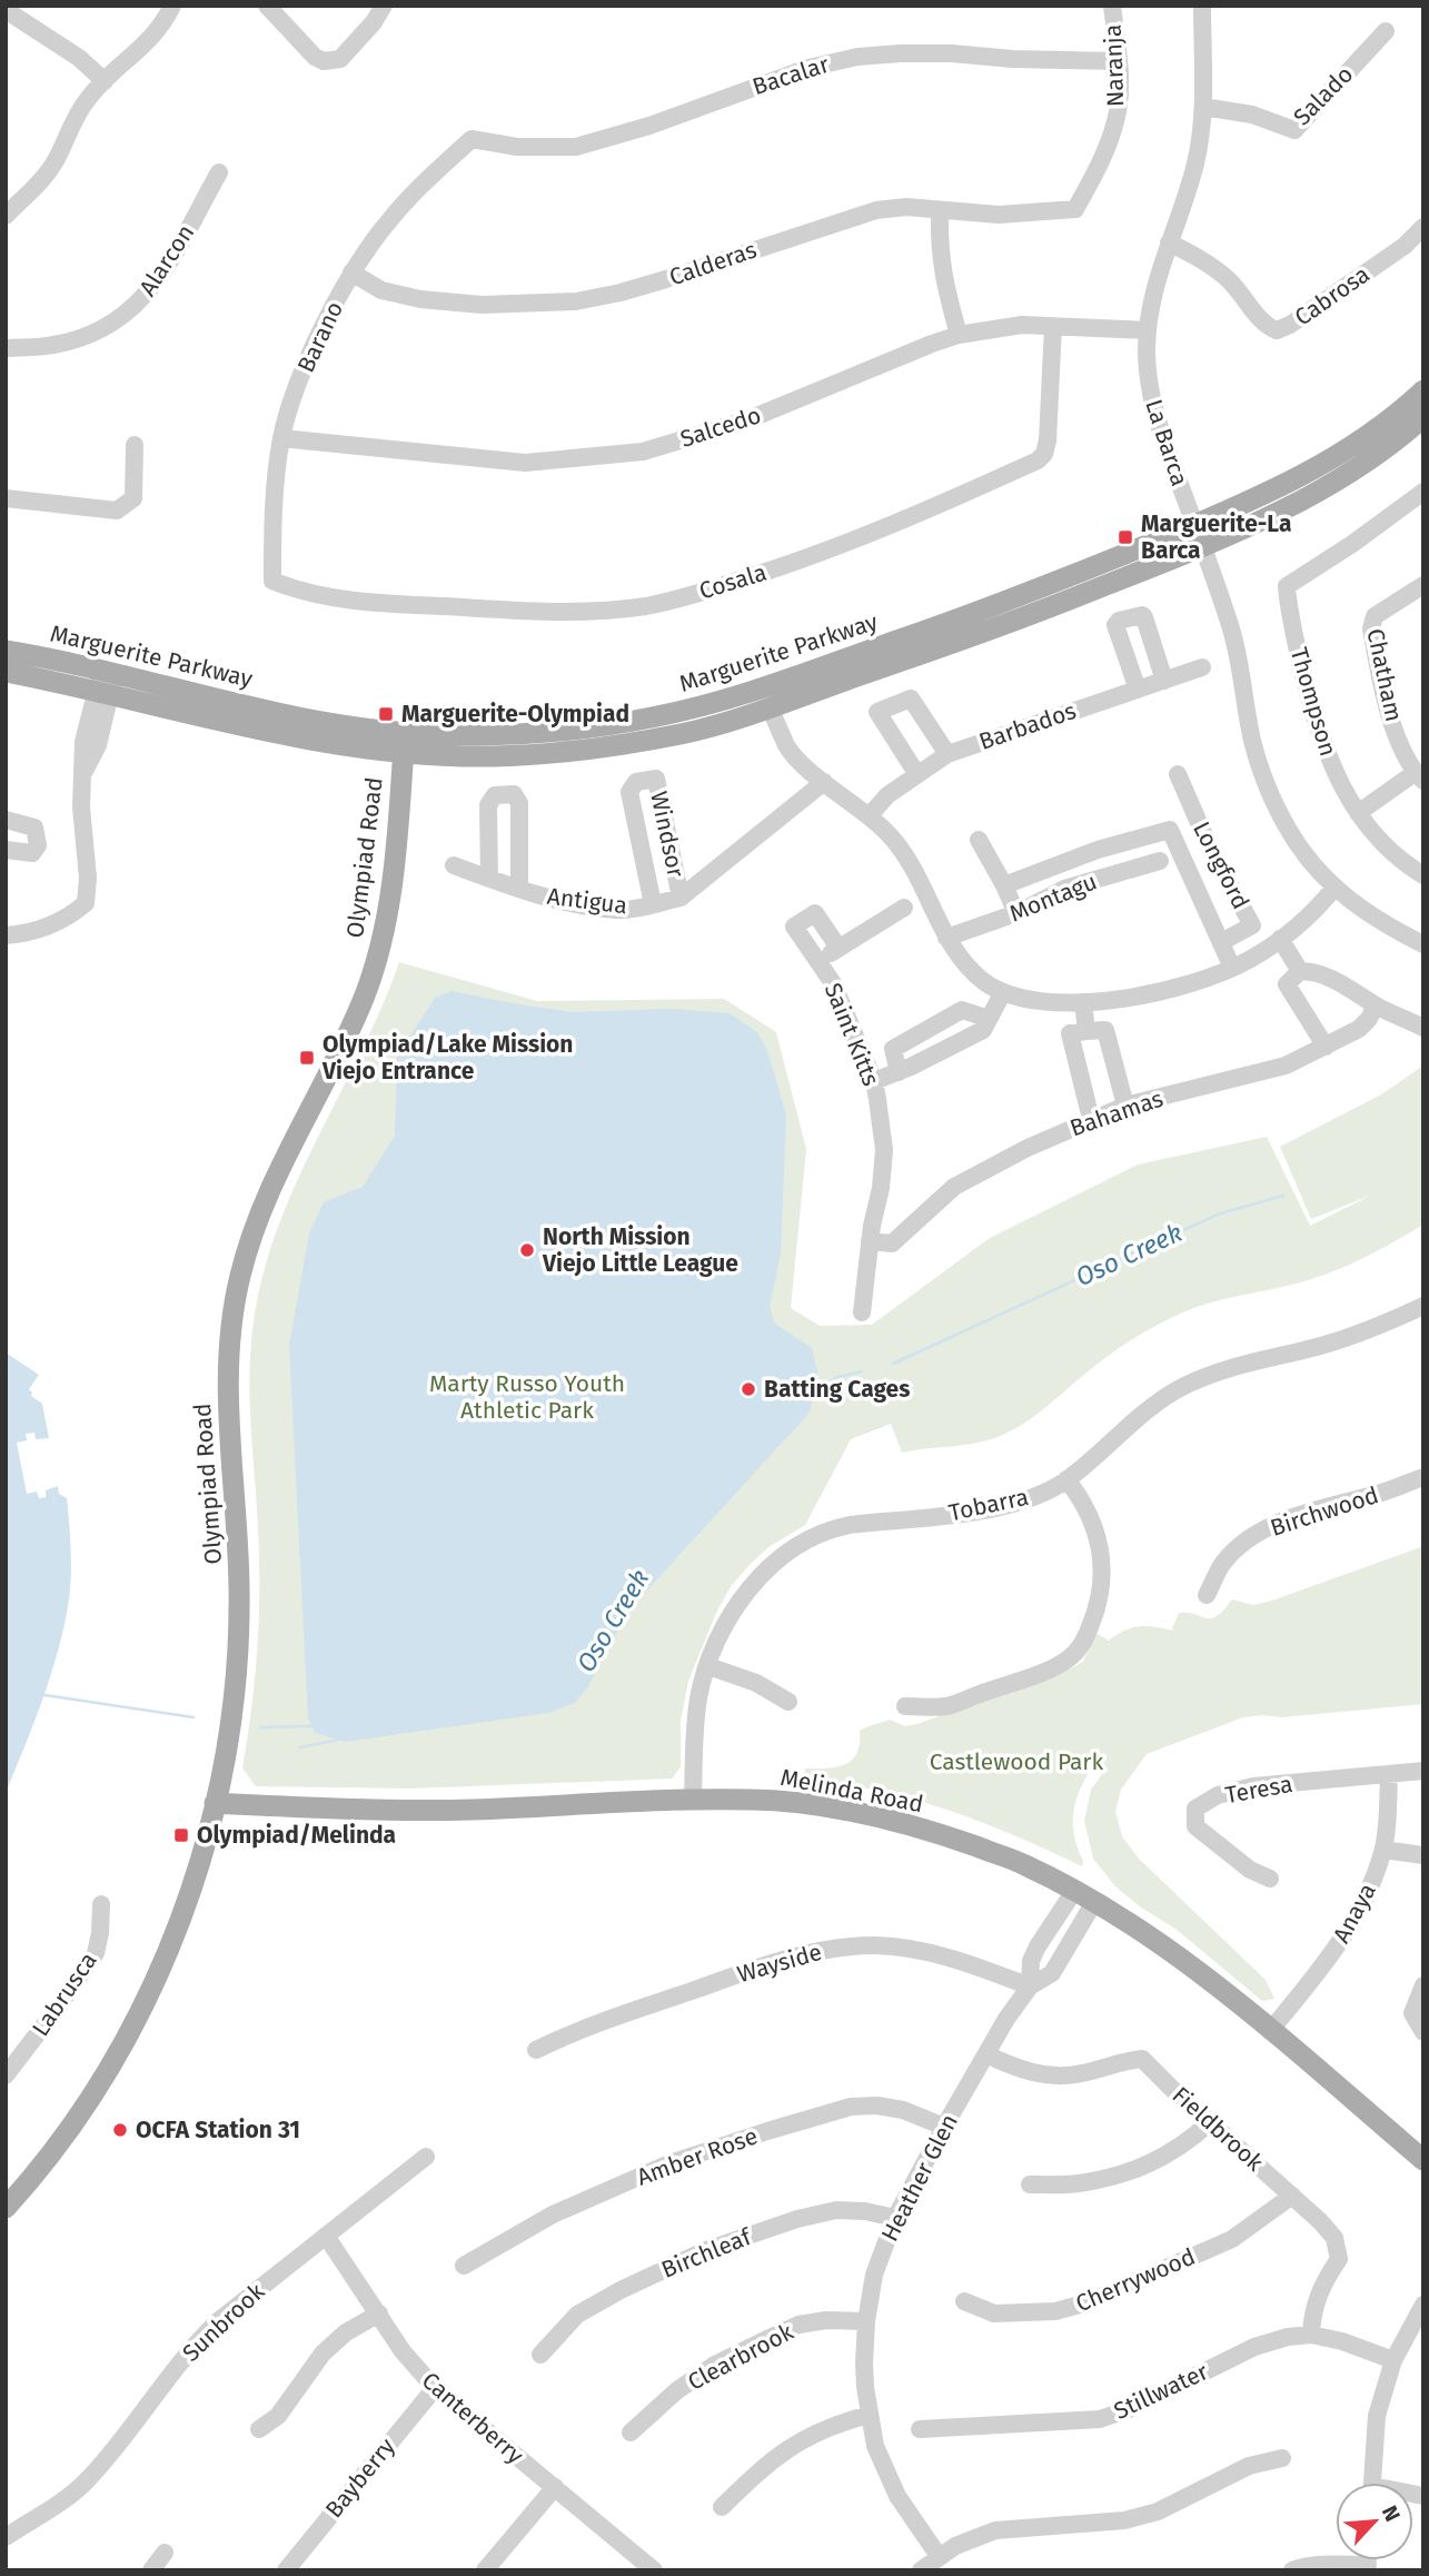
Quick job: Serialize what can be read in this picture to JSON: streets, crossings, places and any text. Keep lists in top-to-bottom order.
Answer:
{
  "streets": {
    "main road": ["Marguerite Parkway", "Olympiad Road", "Melinda Road"],
    "street": [
      "Naranja",
      "Bacalar",
      "Salado",
      "Alarcon",
      "Calderas",
      "Cabrosa",
      "Barano",
      "Salcedo",
      "La Barca",
      "Cosala",
      "Chatham",
      "Thompson",
      "Barbados",
      "Windsor",
      "Longford",
      "Montagu",
      "Antigua",
      "Saint Kitts",
      "Bahamas",
      "Tobarra",
      "Birchwood",
      "Teresa",
      "Anaya",
      "Wayside",
      "Labrusca",
      "Fieldbrook",
      "Amber Rose",
      "Heather Glen",
      "Birchleaf",
      "Cherrywood",
      "Sunbrook",
      "Clearbrook",
      "Stillwater",
      "Canterberry",
      "Bayberry"
    ]
  },
  "crossings": [
    ["Naranja", "Bacalar"],
    ["Naranja", "Calderas"],
    ["Bacalar", "Barano"],
    ["Salado", "La Barca"],
    ["Calderas", "Barano"],
    ["Cabrosa", "La Barca"],
    ["Barano", "Salcedo"],
    ["Barano", "Cosala"],
    ["Salcedo", "La Barca"],
    ["Salcedo", "Cosala"],
    ["La Barca", "Marguerite Parkway"],
    ["Marguerite Parkway", "Olympiad Road"],
    ["Windsor", "Antigua"],
    ["Olympiad Road", "Melinda Road"],
    ["Saint Kitts", "Bahamas"],
    ["Tobarra", "Melinda Road"],
    ["Teresa", "Anaya"],
    ["Melinda Road", "Anaya"],
    ["Melinda Road", "Heather Glen"],
    ["Wayside", "Heather Glen"],
    ["Fieldbrook", "Heather Glen"],
    ["Fieldbrook", "Cherrywood"],
    ["Fieldbrook", "Stillwater"],
    ["Amber Rose", "Heather Glen"],
    ["Heather Glen", "Birchleaf"],
    ["Heather Glen", "Clearbrook"],
    ["Sunbrook", "Canterberry"],
    ["Canterberry", "Bayberry"]
  ],
  "water": ["Oso Creek"],
  "parks": ["Marty Russo Youth Athletic Park", "Castlewood Park"],
  "places": {
    "transit": [
      "Marguerite-La Barca",
      "Marguerite-Olympiad",
      "Olympiad/Lake Mission Viejo Entrance",
      "Olympiad/Melinda"
    ],
    "other": ["North Mission Viejo Little League", "Batting Cages", "OCFA Station 31"]
  },
  "north": "top right"
}
